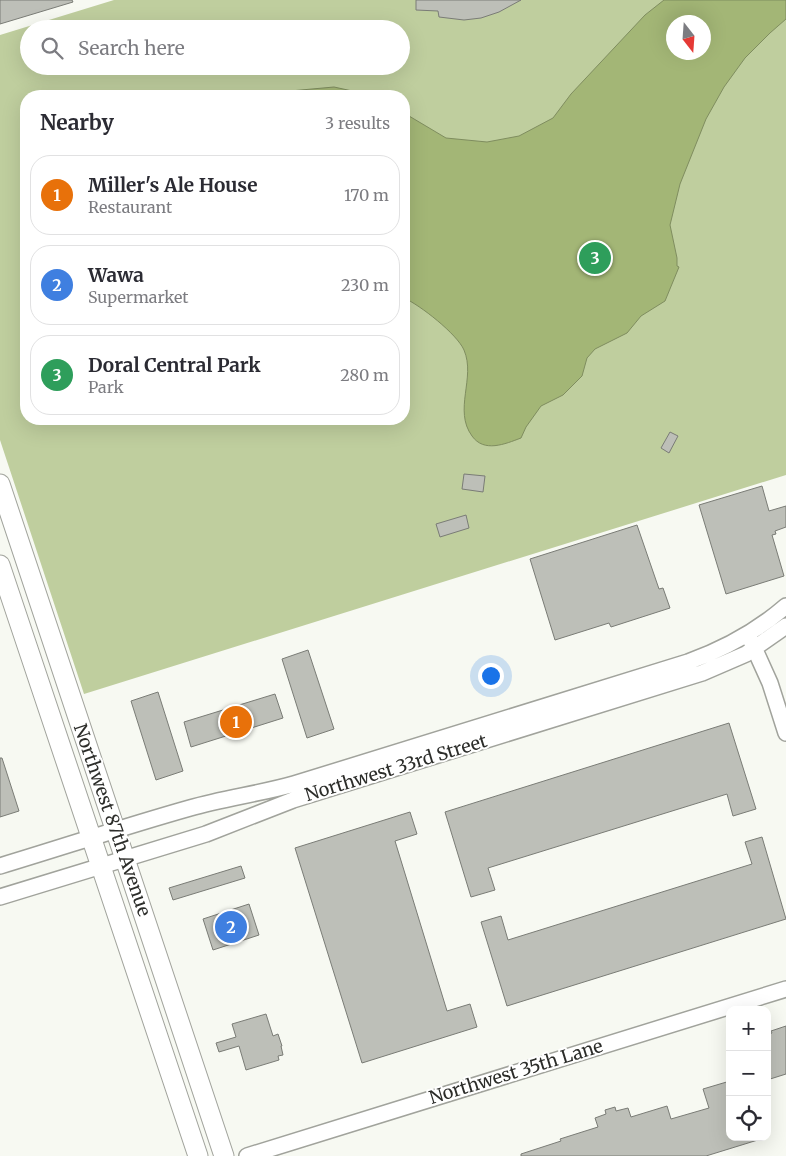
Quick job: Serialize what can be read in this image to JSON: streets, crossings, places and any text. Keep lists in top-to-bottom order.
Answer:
{
  "streets": {
    "main road": ["Northwest 87th Avenue"],
    "street": ["Northwest 33rd Street", "Northwest 35th Lane"]
  },
  "crossings": [
    ["Northwest 33rd Street", "Northwest 87th Avenue"]
  ],
  "north": "bottom",
  "page": {
    "search": "Search here",
    "heading": ["Nearby", "3 results"],
    "list": [
      {
        "mark": "1",
        "name": "Miller's Ale House",
        "note": "Restaurant",
        "value": "170 m"
      },
      {
        "mark": "2",
        "name": "Wawa",
        "note": "Supermarket",
        "value": "230 m"
      },
      {
        "mark": "3",
        "name": "Doral Central Park",
        "note": "Park",
        "value": "280 m"
      }
    ],
    "pins": ["3", "1", "2"],
    "map_buttons": ["+", "−"]
  }
}
